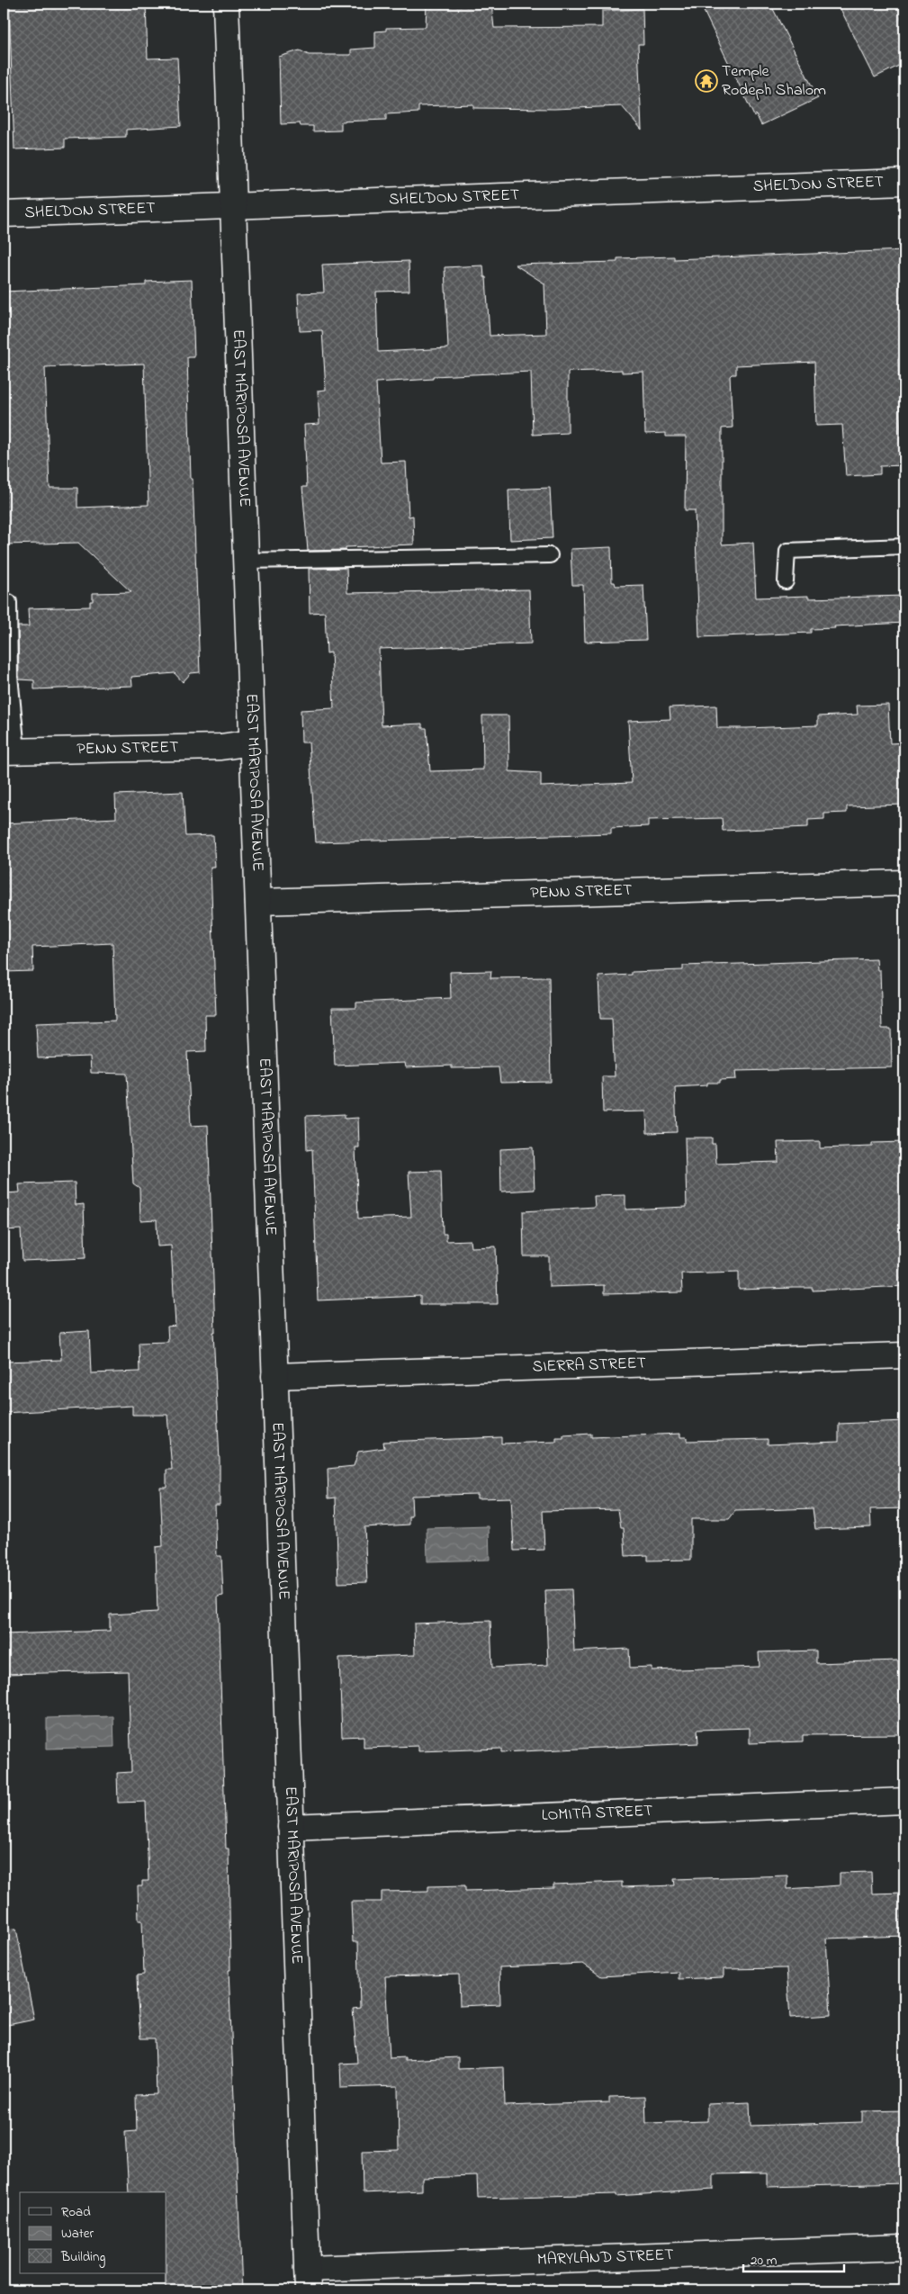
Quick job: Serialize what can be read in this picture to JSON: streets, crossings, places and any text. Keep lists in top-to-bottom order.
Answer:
{
  "streets": {
    "street": [
      "SHELDON STREET",
      "EAST MARIPOSA AVENUE",
      "PENN STREET",
      "SIERRA STREET",
      "LOMITA STREET",
      "MARYLAND STREET"
    ]
  },
  "crossings": [
    ["SHELDON STREET", "EAST MARIPOSA AVENUE"],
    ["EAST MARIPOSA AVENUE", "PENN STREET"],
    ["EAST MARIPOSA AVENUE", "SIERRA STREET"],
    ["EAST MARIPOSA AVENUE", "LOMITA STREET"],
    ["EAST MARIPOSA AVENUE", "MARYLAND STREET"]
  ],
  "places": {
    "temple": ["Temple Rodeph Shalom"]
  },
  "legend": ["Road", "Water", "Building"],
  "scale_bar": "20 m"
}
